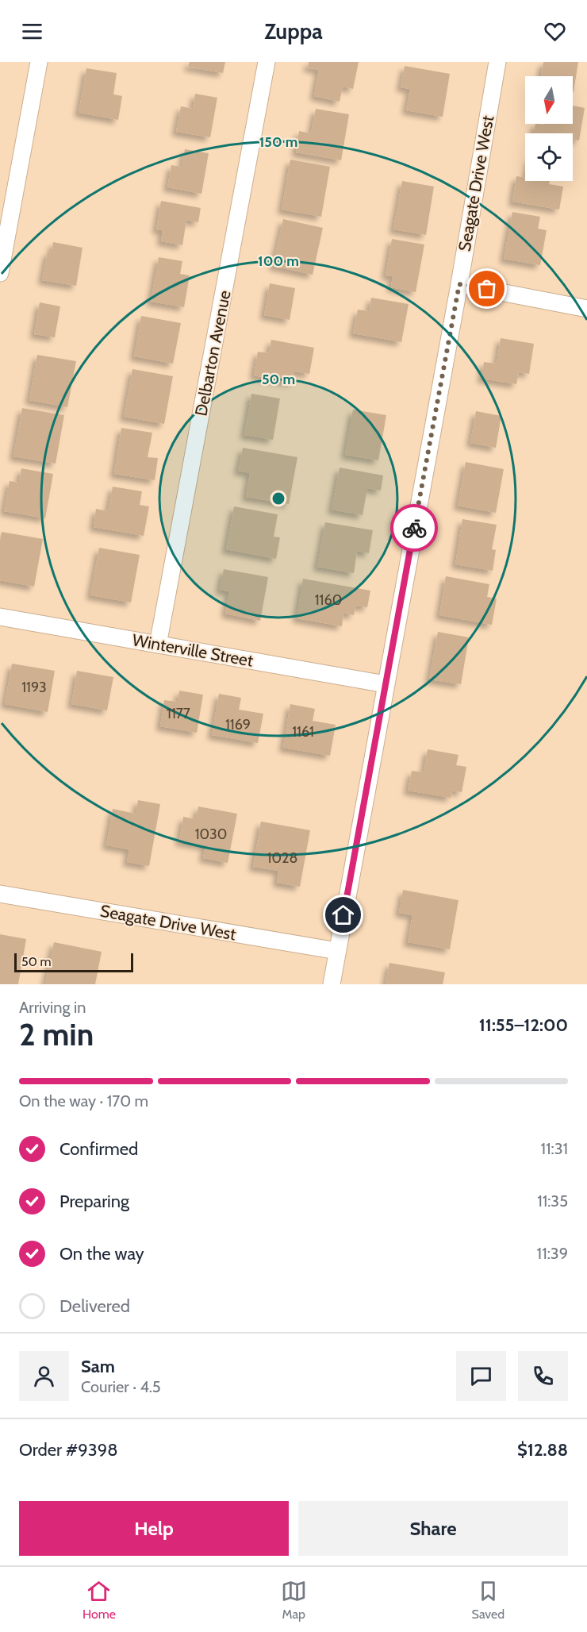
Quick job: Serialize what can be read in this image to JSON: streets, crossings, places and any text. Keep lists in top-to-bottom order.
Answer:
{
  "streets": {
    "street": ["Seagate Drive West", "Delbarton Avenue", "Winterville Street"]
  },
  "crossings": [
    ["Seagate Drive West", "Winterville Street"],
    ["Delbarton Avenue", "Winterville Street"]
  ],
  "house_numbers": [
    "1160",
    "1193",
    "1177",
    "1169",
    "1161",
    "1030",
    "1028"
  ],
  "scale_bar": "50 m",
  "north": "bottom",
  "page": {
    "header": "Zuppa",
    "scale": "50 m",
    "heading": ["2 min", "Arriving in", "11:55–12:00"],
    "panel": [
      "Sam",
      "Courier · 4.5",
      "Order #9398",
      "$12.88"
    ],
    "bar": "On the way · 170 m",
    "list": [
      ["Confirmed", "11:31"],
      ["Preparing", "11:35"],
      ["On the way", "11:39"],
      "Delivered"
    ],
    "buttons": ["Help", "Share"],
    "tabs": ["Home", "Map", "Saved"]
  },
  "rings": ["150 m", "100 m", "50 m"]
}
